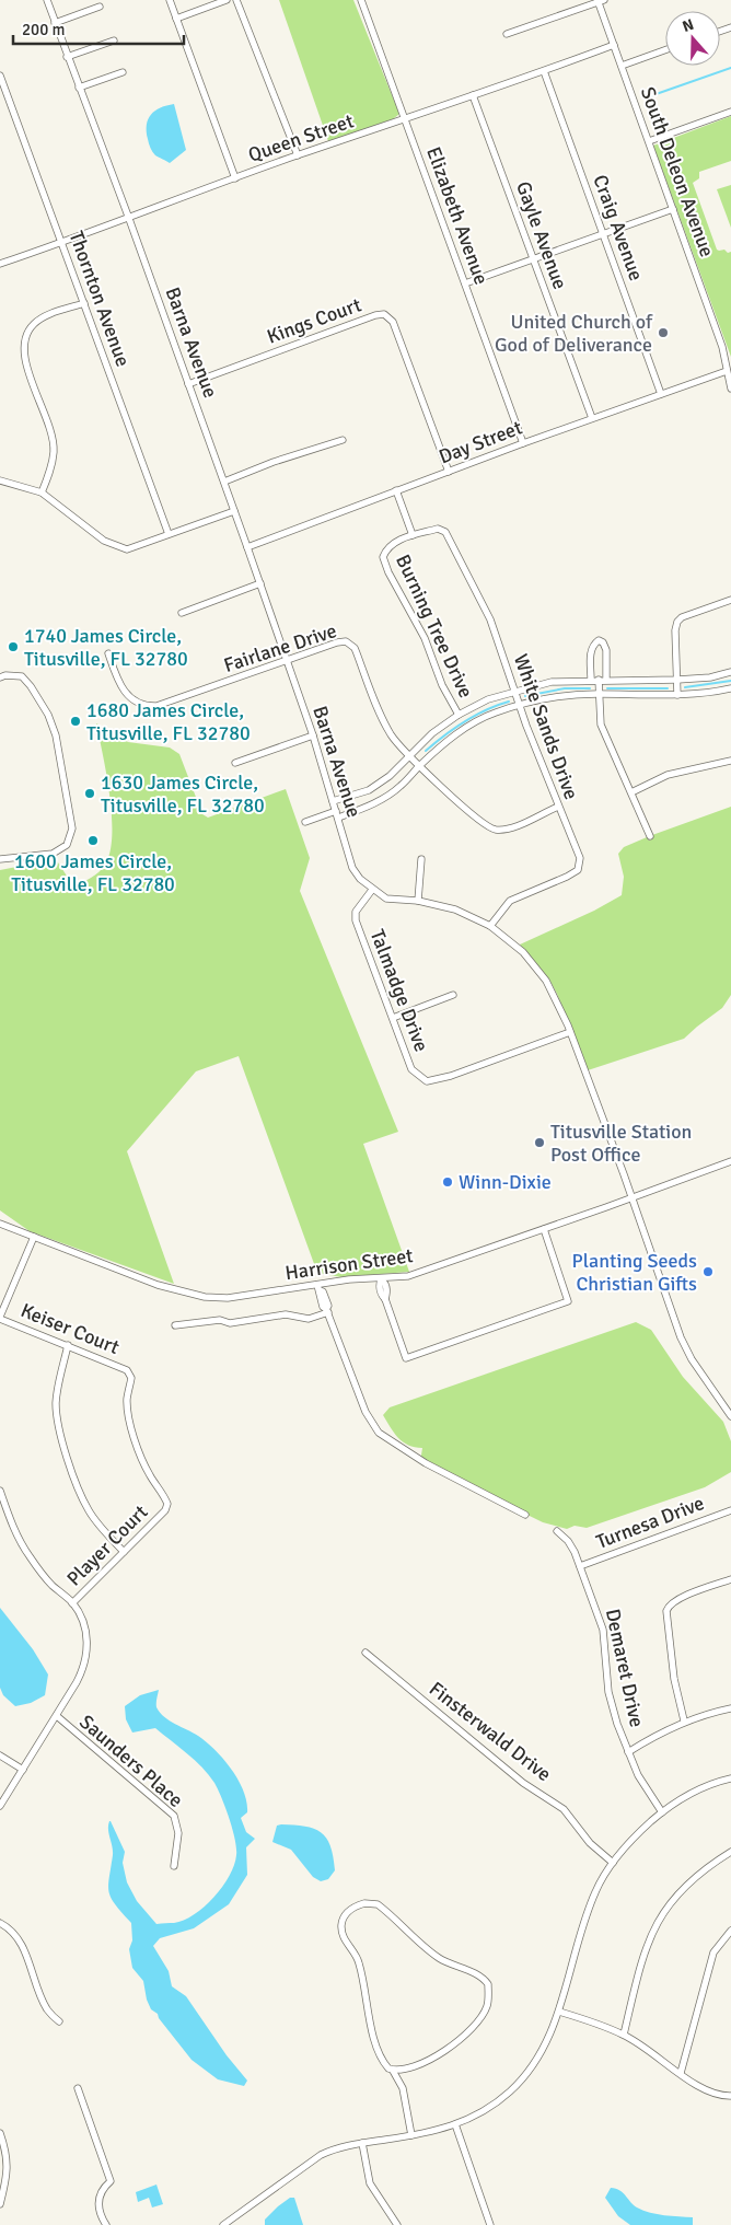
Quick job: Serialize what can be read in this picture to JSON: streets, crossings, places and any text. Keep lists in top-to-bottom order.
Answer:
{
  "streets": {
    "street": [
      "Queen Street",
      "South Deleon Avenue",
      "Elizabeth Avenue",
      "Craig Avenue",
      "Gayle Avenue",
      "Thornton Avenue",
      "Kings Court",
      "Barna Avenue",
      "Day Street",
      "Burning Tree Drive",
      "Fairlane Drive",
      "White Sands Drive",
      "Talmadge Drive",
      "Harrison Street",
      "Keiser Court",
      "Turnesa Drive",
      "Player Court",
      "Demaret Drive",
      "Finsterwald Drive",
      "Saunders Place"
    ]
  },
  "crossings": [
    ["Queen Street", "South Deleon Avenue"],
    ["Queen Street", "Elizabeth Avenue"],
    ["Queen Street", "Craig Avenue"],
    ["Queen Street", "Gayle Avenue"],
    ["Queen Street", "Thornton Avenue"],
    ["Queen Street", "Barna Avenue"],
    ["South Deleon Avenue", "Day Street"],
    ["Elizabeth Avenue", "Day Street"],
    ["Craig Avenue", "Day Street"],
    ["Gayle Avenue", "Day Street"],
    ["Kings Court", "Barna Avenue"],
    ["Kings Court", "Day Street"],
    ["Barna Avenue", "Day Street"],
    ["Barna Avenue", "Fairlane Drive"],
    ["Barna Avenue", "White Sands Drive"],
    ["Barna Avenue", "Talmadge Drive"],
    ["Barna Avenue", "Harrison Street"],
    ["Burning Tree Drive", "White Sands Drive"],
    ["Fairlane Drive", "White Sands Drive"],
    ["Keiser Court", "Player Court"],
    ["Turnesa Drive", "Demaret Drive"]
  ],
  "places": [
    "United Church of God of Deliverance",
    "1740 James Circle, Titusville, FL 32780",
    "1680 James Circle, Titusville, FL 32780",
    "1630 James Circle, Titusville, FL 32780",
    "1600 James Circle, Titusville, FL 32780",
    "Titusville Station Post Office",
    "Winn-Dixie",
    "Planting Seeds Christian Gifts"
  ],
  "scale_bar": "200 m",
  "north": "top"
}
